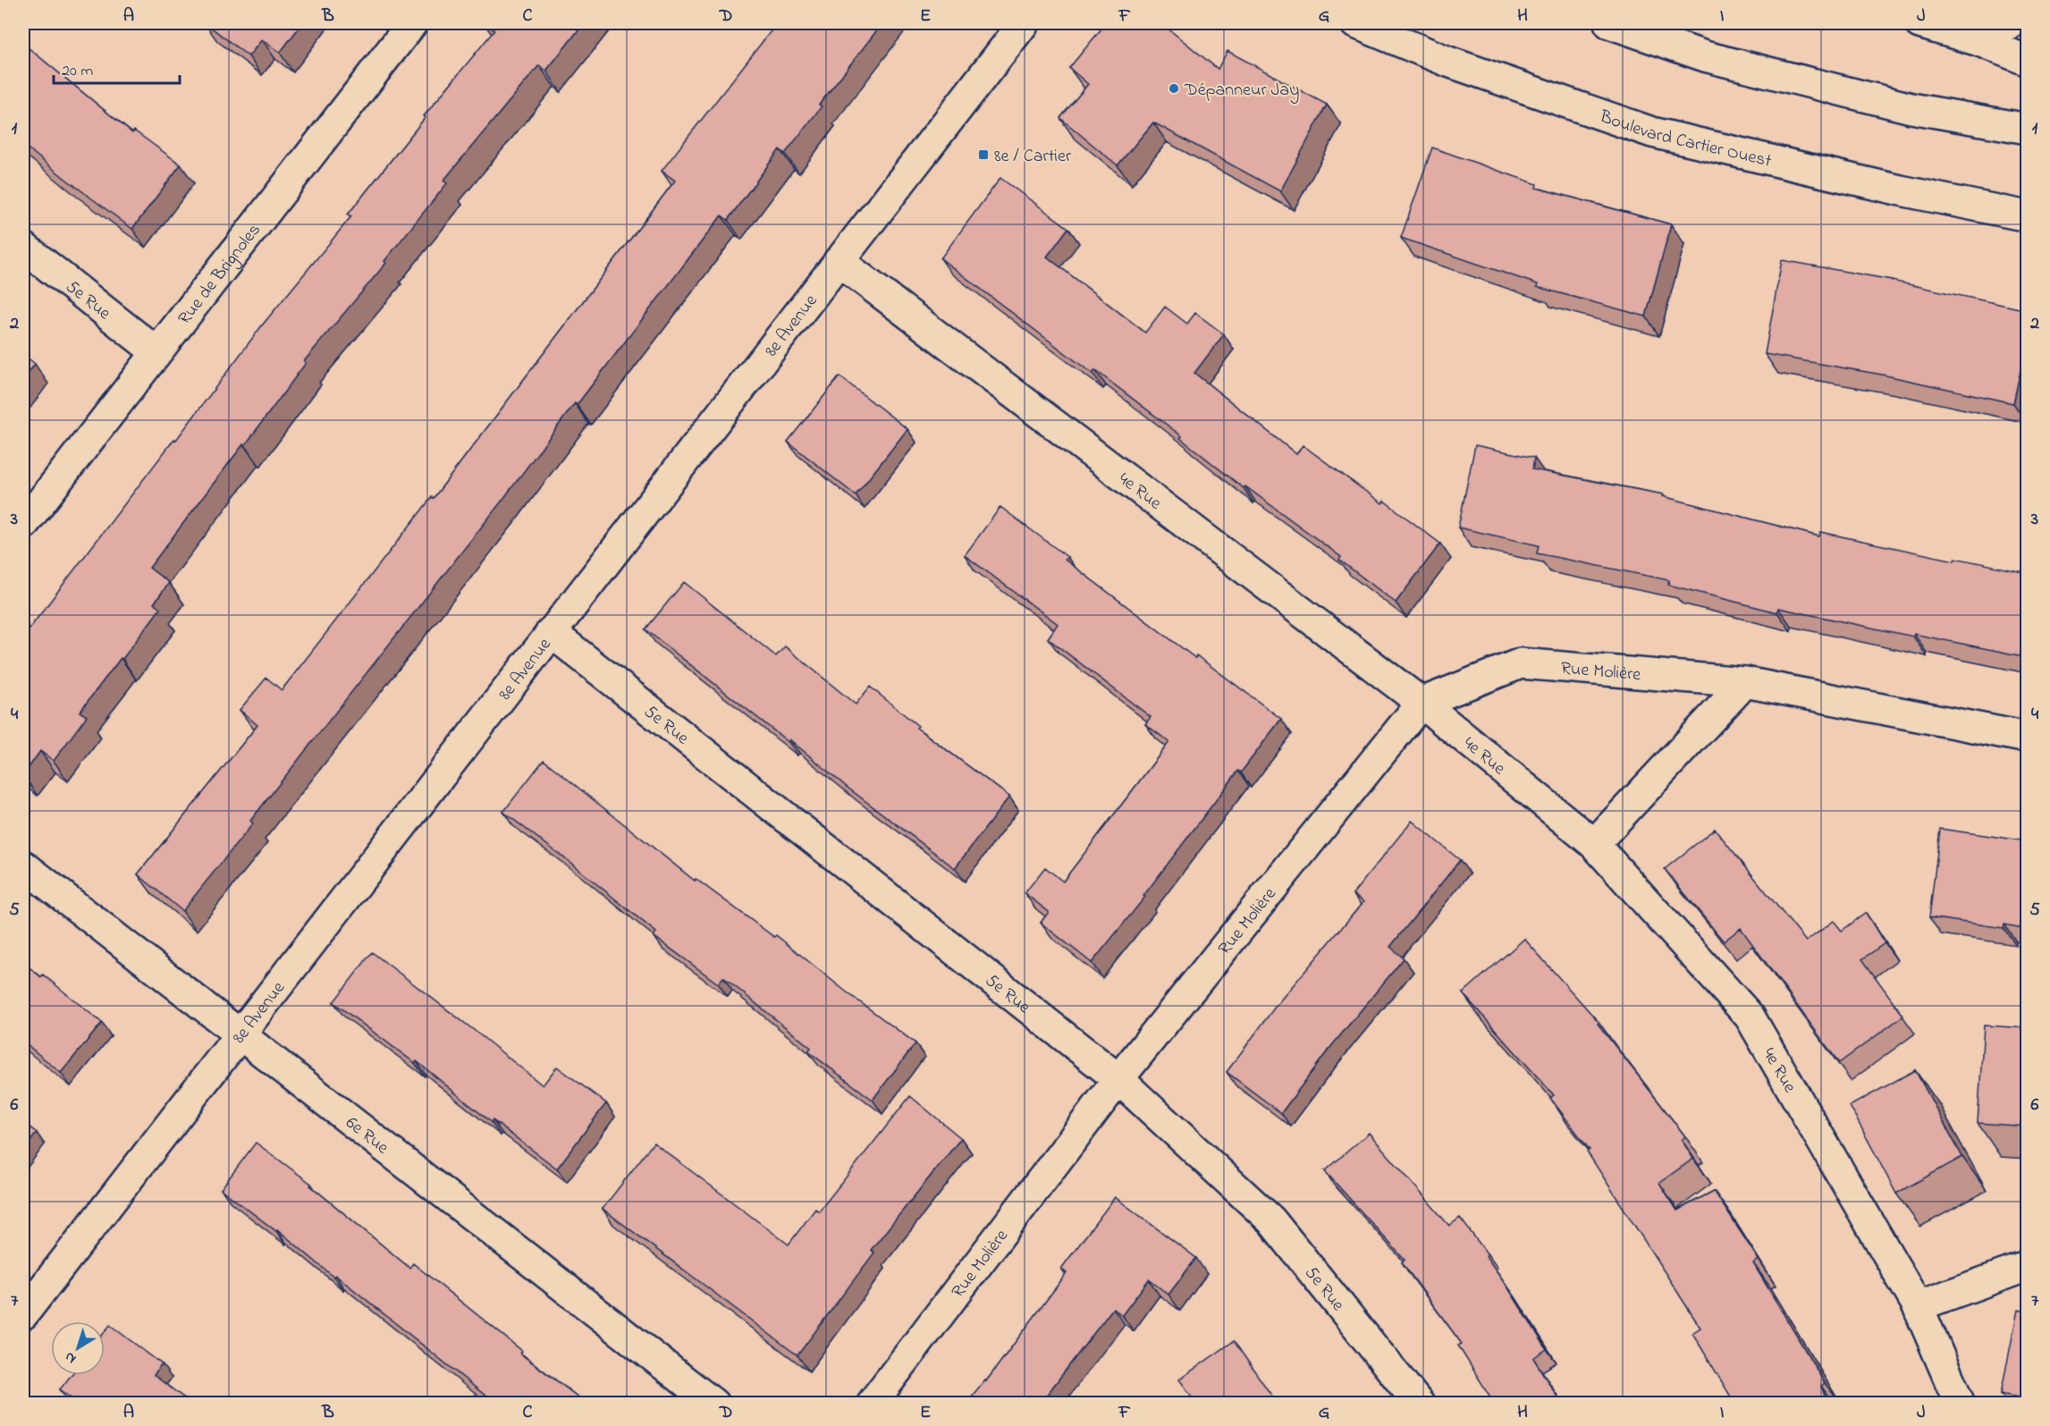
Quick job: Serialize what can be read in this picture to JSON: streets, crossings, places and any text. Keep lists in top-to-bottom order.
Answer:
{
  "streets": {
    "street": [
      "Boulevard Cartier Ouest",
      "Rue de Brignoles",
      "5e Rue",
      "8e Avenue",
      "4e Rue",
      "Rue Molière",
      "6e Rue"
    ]
  },
  "crossings": [
    ["Rue de Brignoles", "5e Rue"],
    ["5e Rue", "8e Avenue"],
    ["5e Rue", "Rue Molière"],
    ["8e Avenue", "4e Rue"],
    ["8e Avenue", "6e Rue"],
    ["4e Rue", "Rue Molière"]
  ],
  "places": {
    "other": ["Dépanneur Jay"],
    "transit": ["8e / Cartier"]
  },
  "scale_bar": "20 m",
  "north": "bottom left",
  "grid": {
    "columns": [
      "A",
      "B",
      "C",
      "D",
      "E",
      "F",
      "G",
      "H",
      "I",
      "J"
    ],
    "rows": [
      "1",
      "2",
      "3",
      "4",
      "5",
      "6",
      "7"
    ]
  }
}
